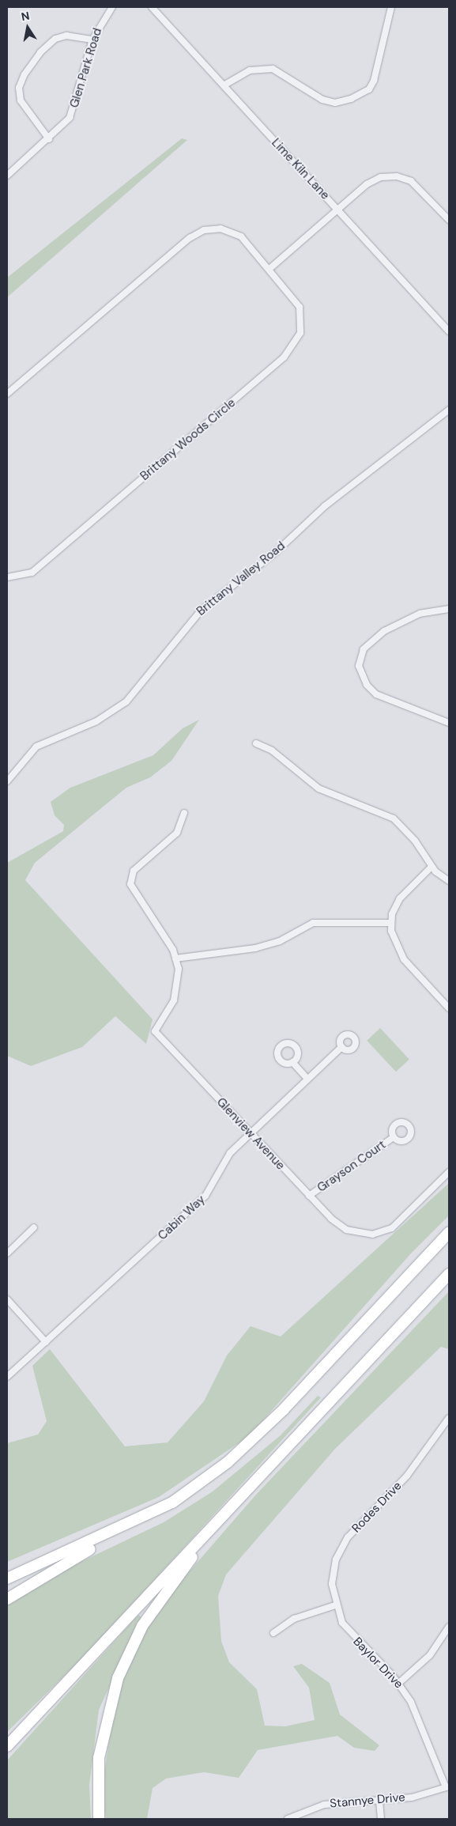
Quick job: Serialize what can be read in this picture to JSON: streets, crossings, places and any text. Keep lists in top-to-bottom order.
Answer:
{
  "streets": {
    "street": [
      "Glen Park Road",
      "Lime Kiln Lane",
      "Brittany Woods Circle",
      "Brittany Valley Road",
      "Glenview Avenue",
      "Grayson Court",
      "Cabin Way",
      "Rodes Drive",
      "Baylor Drive",
      "Stannye Drive"
    ]
  },
  "crossings": [
    ["Glenview Avenue", "Grayson Court"],
    ["Glenview Avenue", "Cabin Way"],
    ["Rodes Drive", "Baylor Drive"],
    ["Baylor Drive", "Stannye Drive"]
  ],
  "north": "top"
}
